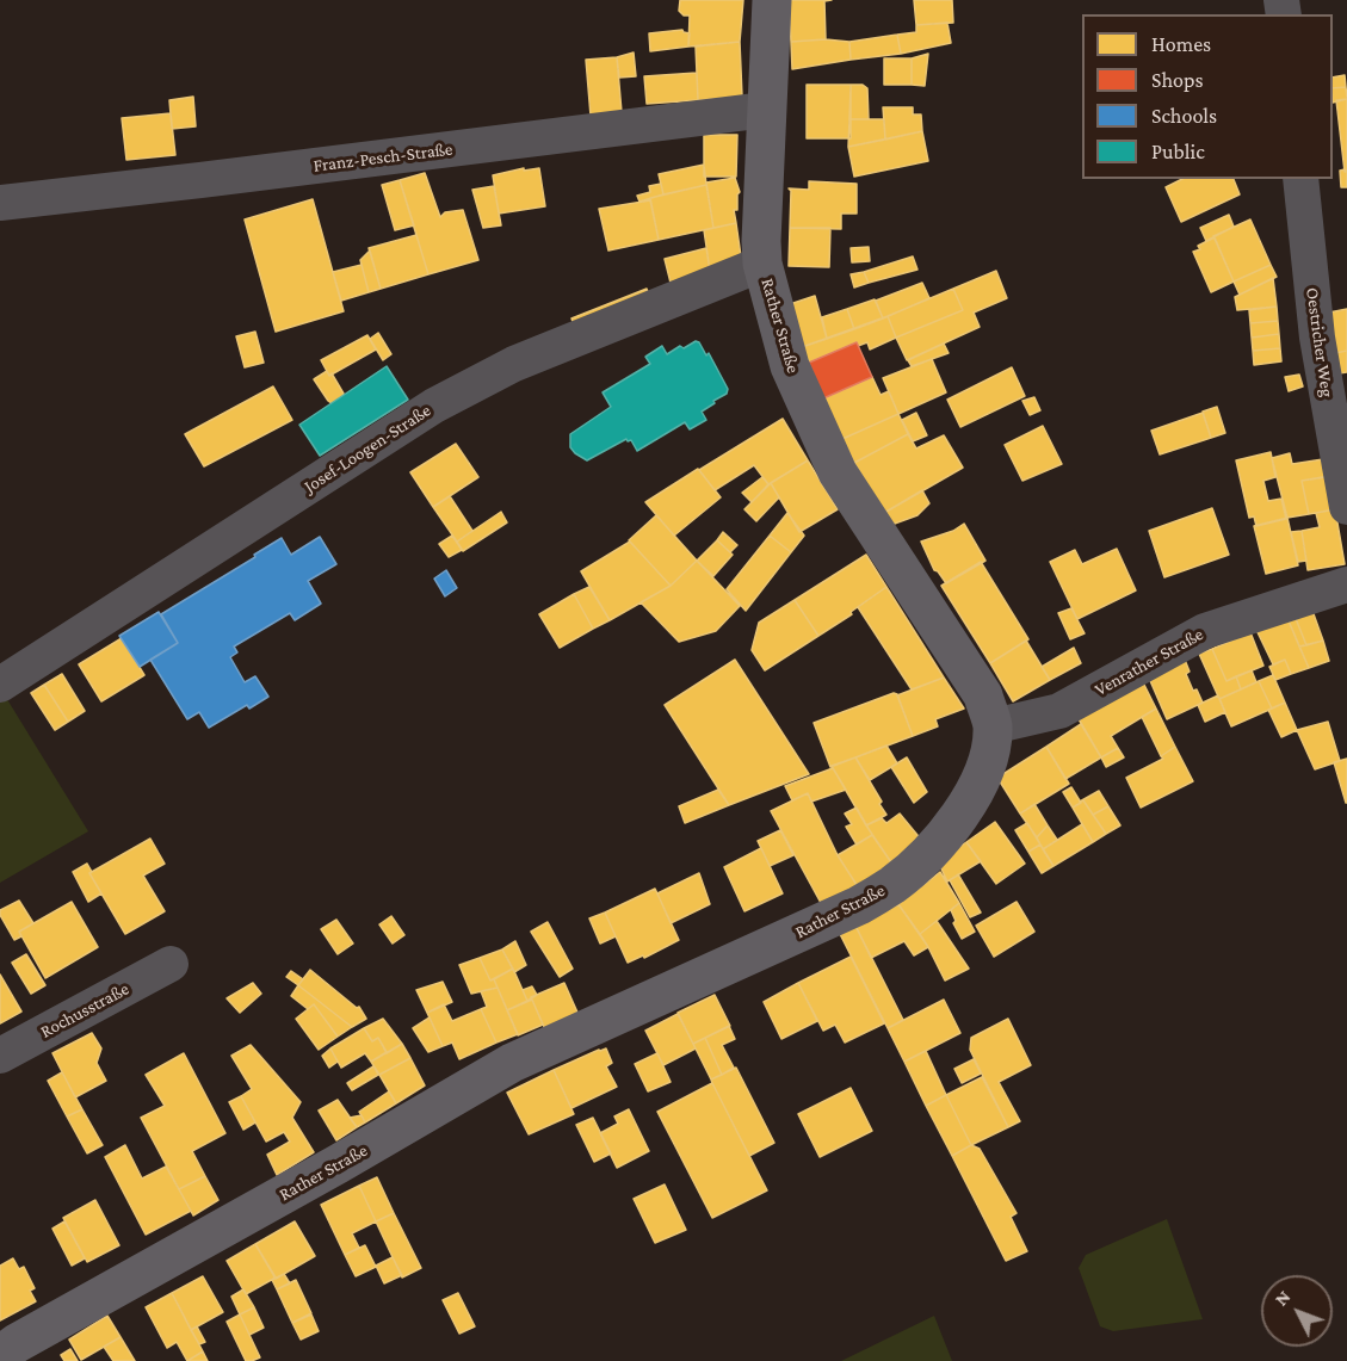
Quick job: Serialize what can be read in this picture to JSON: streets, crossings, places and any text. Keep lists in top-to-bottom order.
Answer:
{
  "streets": {
    "main road": ["Rather Straße"],
    "street": [
      "Franz-Pesch-Straße",
      "Oestricher Weg",
      "Josef-Loogen-Straße",
      "Venrather Straße",
      "Rochusstraße"
    ]
  },
  "crossings": [
    ["Franz-Pesch-Straße", "Rather Straße"],
    ["Rather Straße", "Josef-Loogen-Straße"],
    ["Rather Straße", "Venrather Straße"]
  ],
  "legend": [
    "Homes",
    "Shops",
    "Schools",
    "Public"
  ],
  "north": "top left"
}
